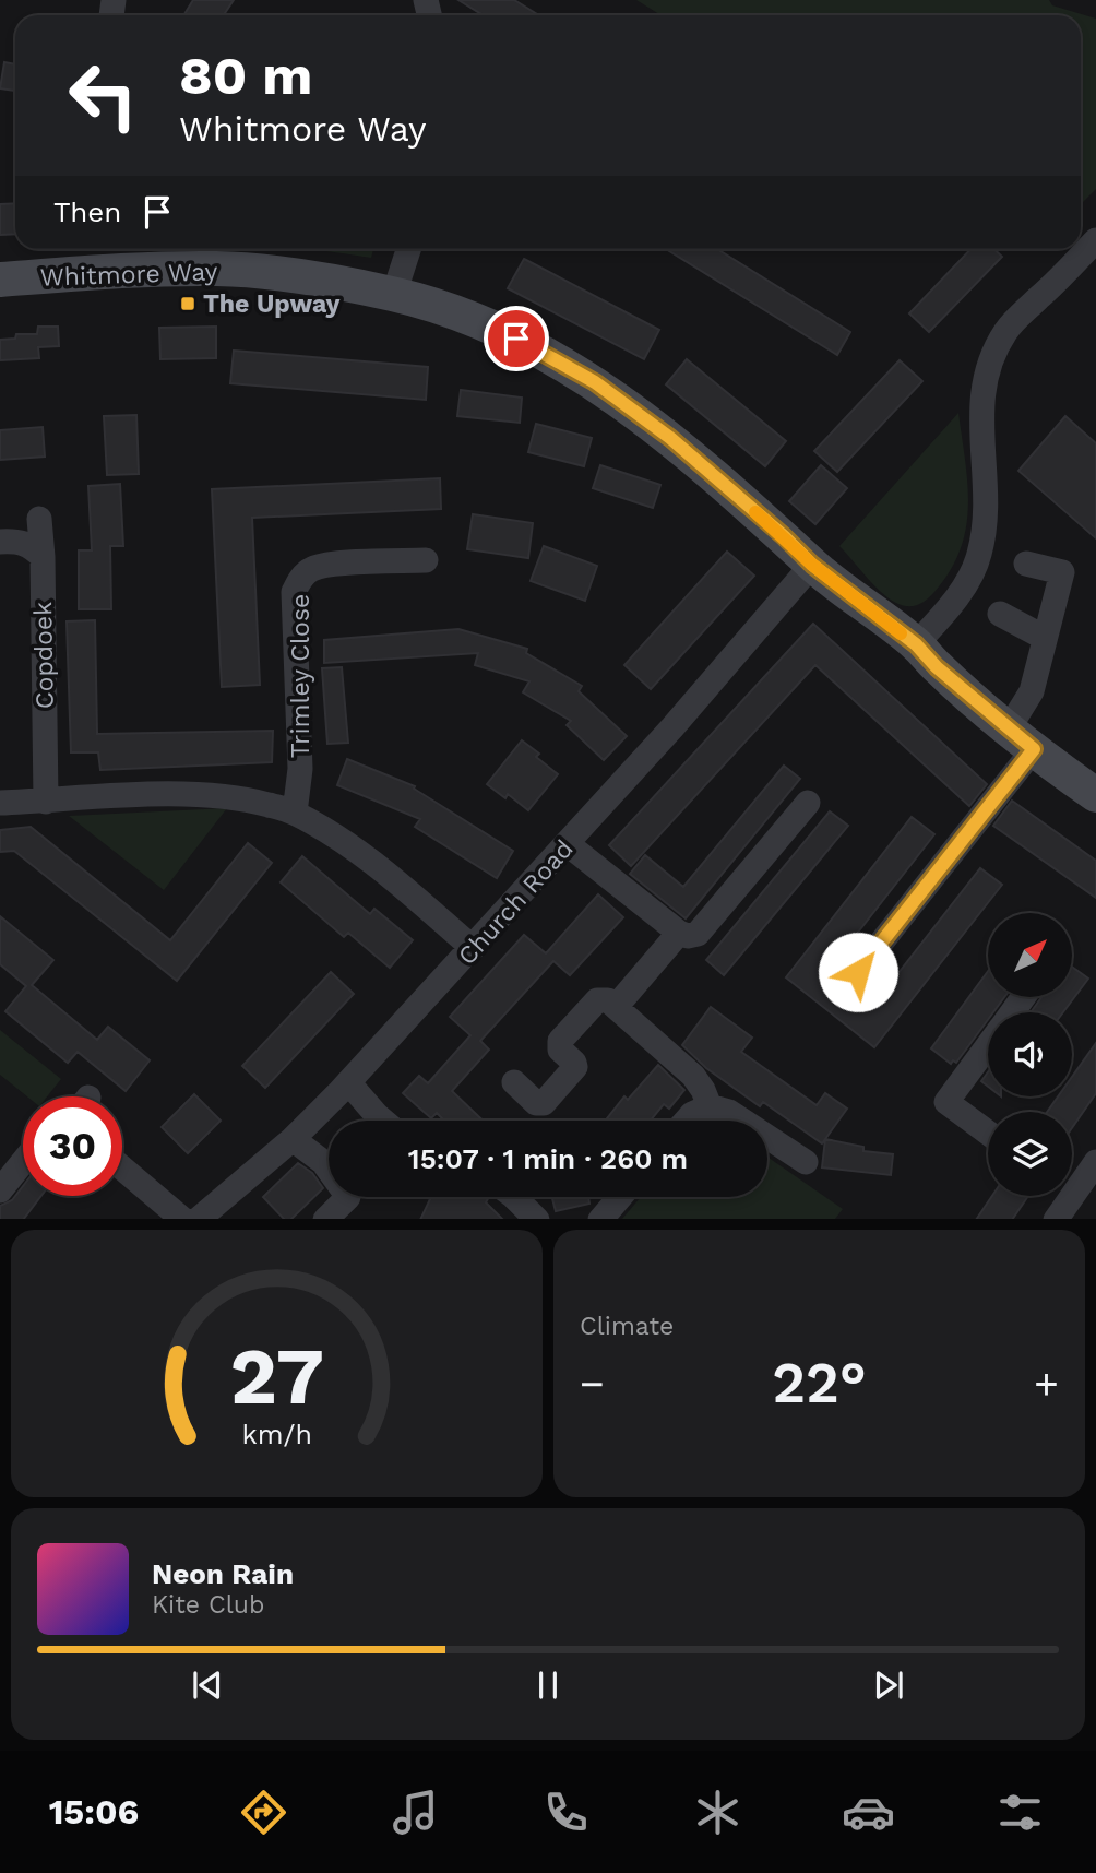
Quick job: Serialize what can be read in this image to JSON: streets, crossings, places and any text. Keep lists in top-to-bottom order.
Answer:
{
  "streets": {
    "street": [
      "Whitmore Way",
      "Copdoek",
      "Trimley Close",
      "Church Road"
    ]
  },
  "crossings": [
    ["Whitmore Way", "Church Road"]
  ],
  "places": {
    "transit": ["The Upway"]
  },
  "north": "top right",
  "page": {
    "turn": ["80 m", "Whitmore Way"],
    "then": "Then",
    "limit": "30",
    "trip": "15:07 · 1 min · 260 m",
    "tile": "Climate",
    "heat": ["−", "22°", "+"],
    "song": ["Neon Rain", "Kite Club"],
    "tabs": "15:06",
    "gauge": ["27", "km/h"]
  }
}
